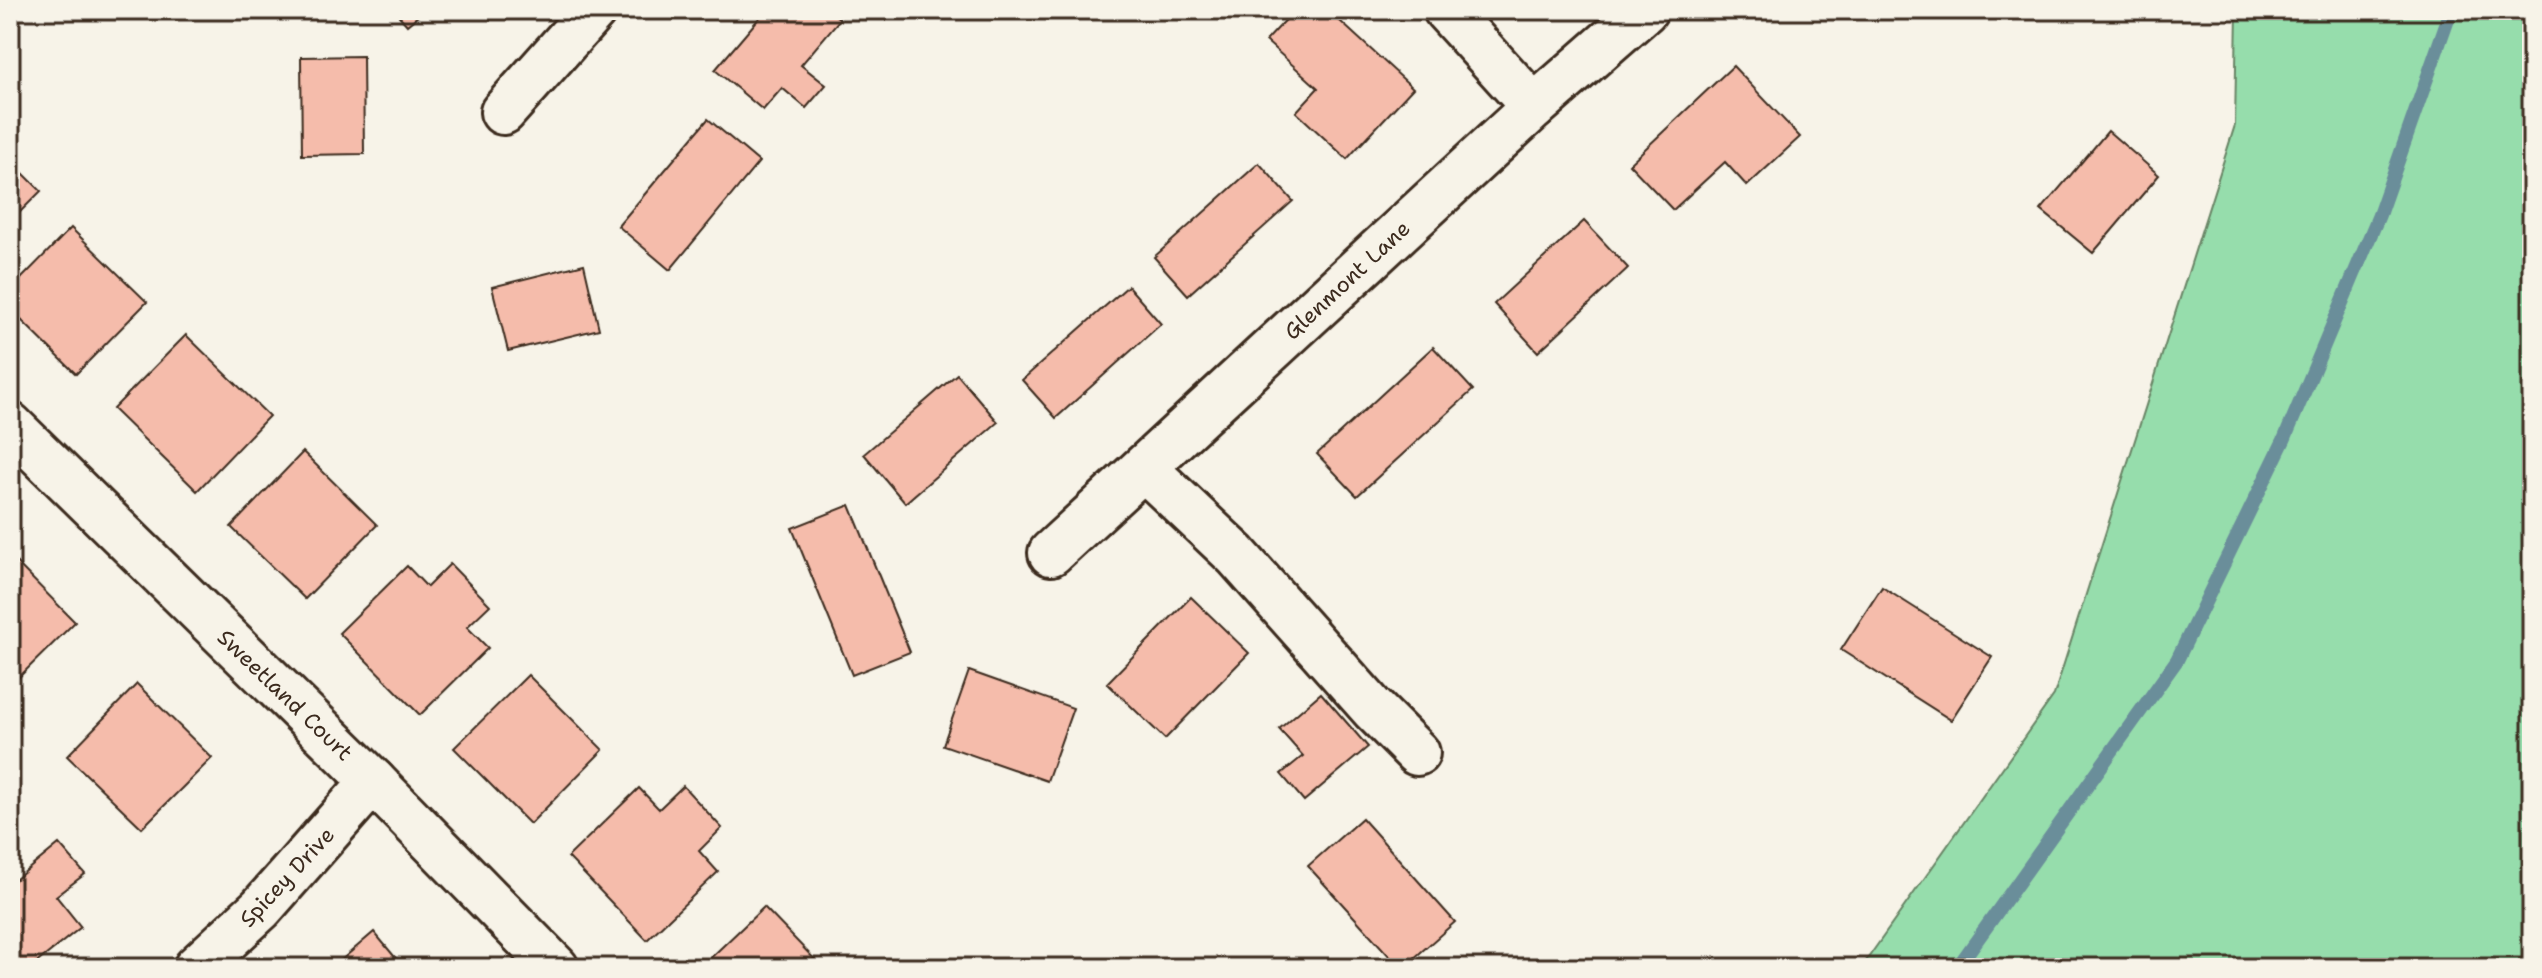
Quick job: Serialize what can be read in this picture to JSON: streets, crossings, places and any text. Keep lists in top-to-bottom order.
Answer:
{
  "streets": {
    "street": ["Glenmont Lane", "Sweetland Court", "Spicey Drive"]
  },
  "crossings": [
    ["Sweetland Court", "Spicey Drive"]
  ]
}
